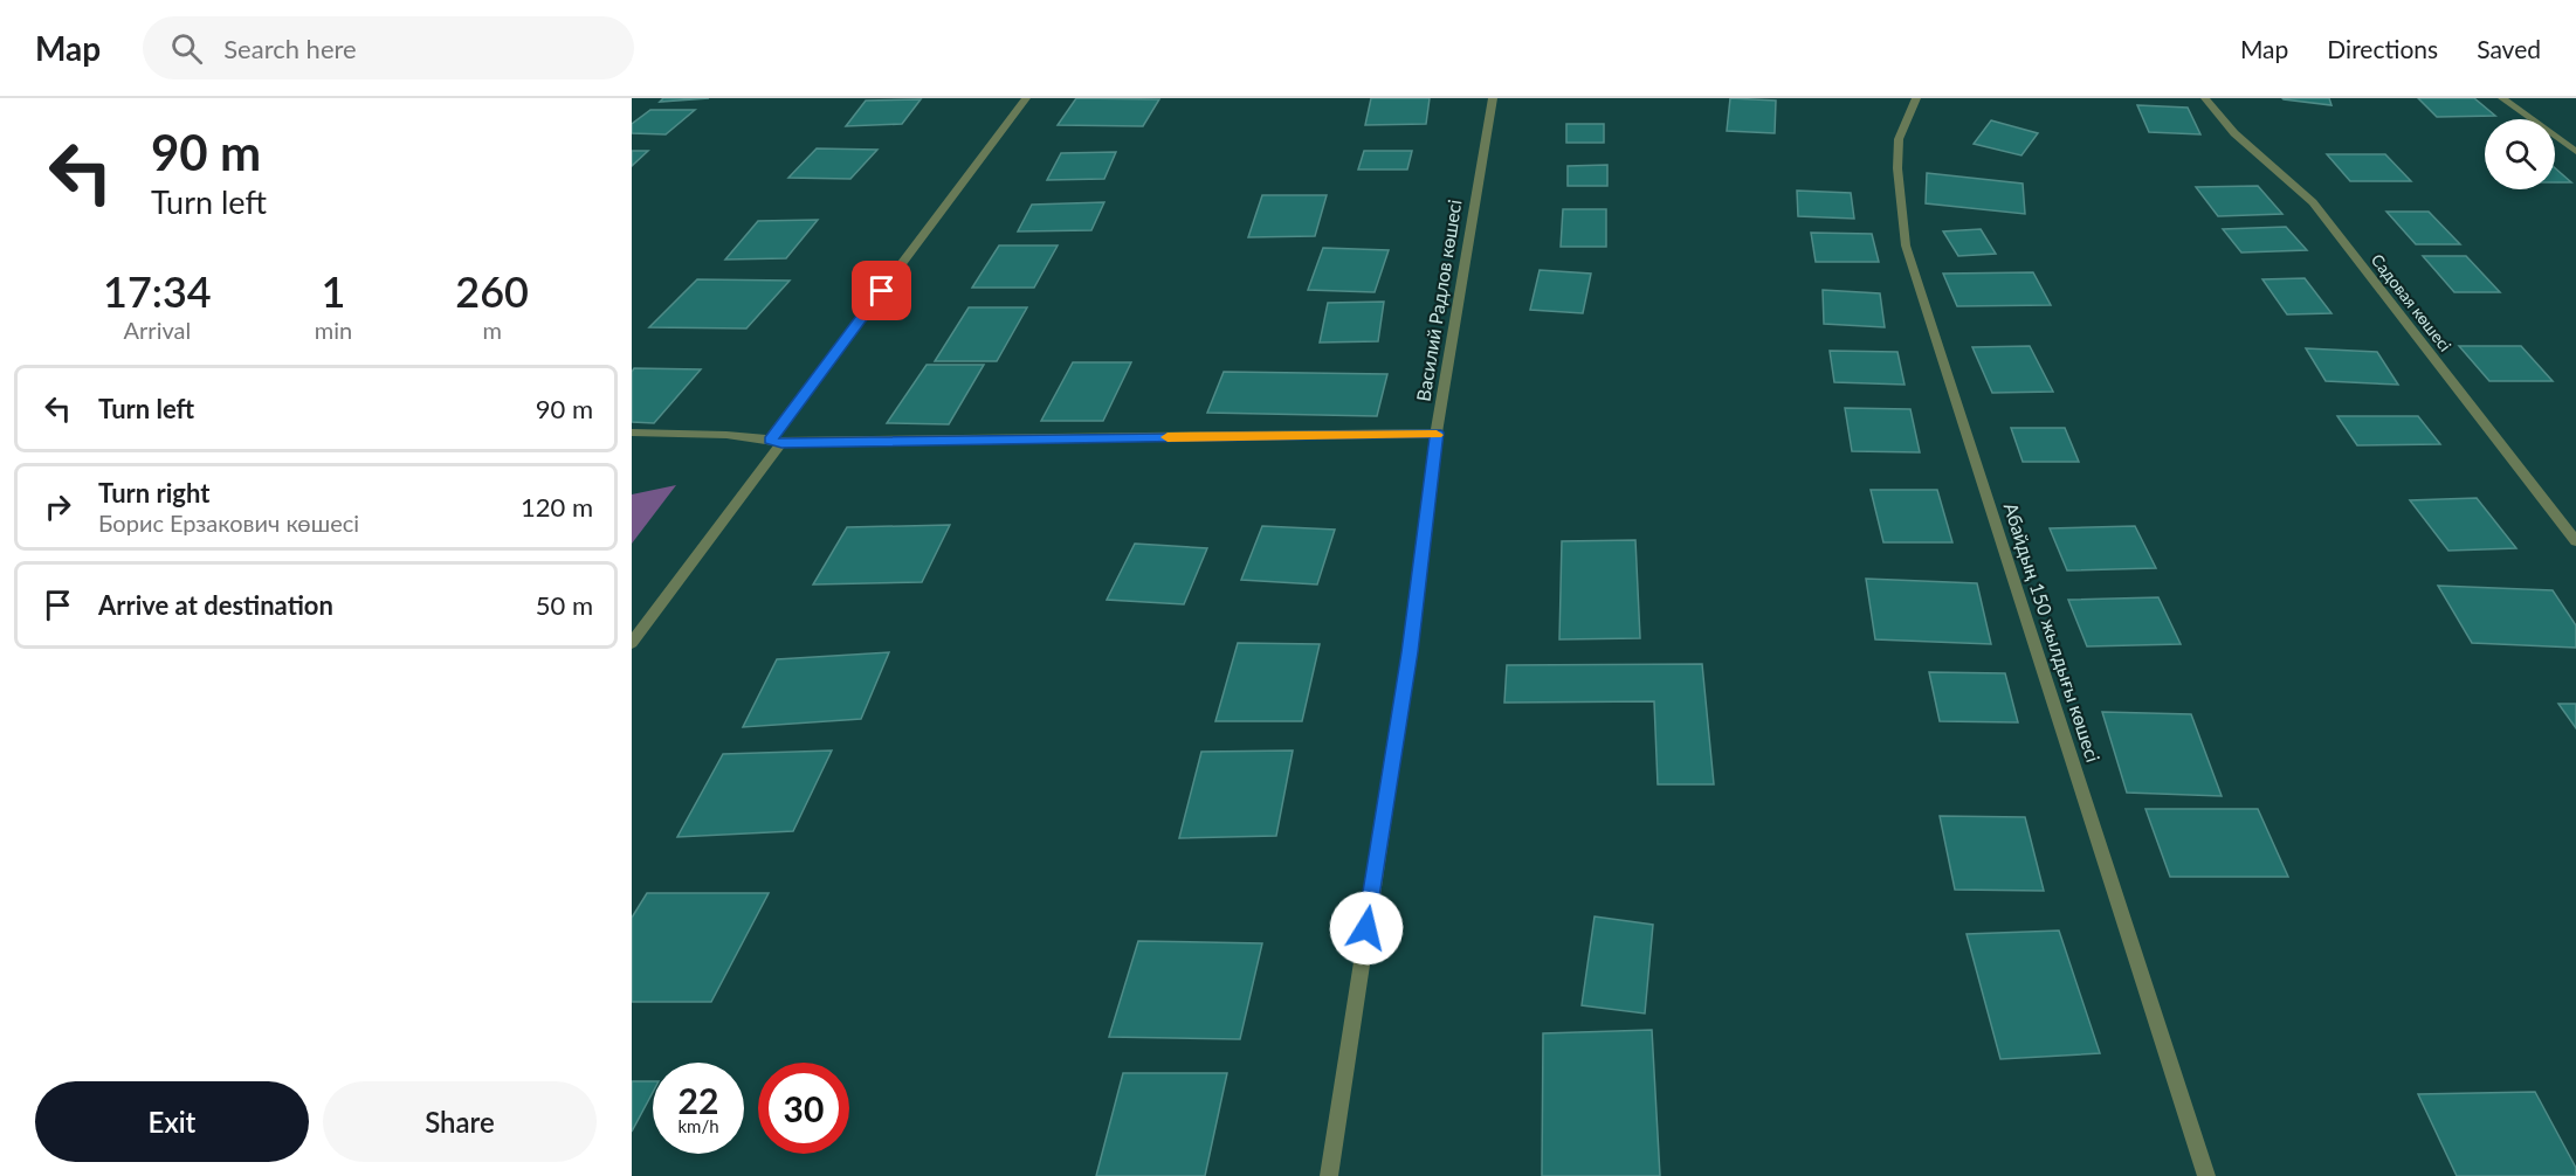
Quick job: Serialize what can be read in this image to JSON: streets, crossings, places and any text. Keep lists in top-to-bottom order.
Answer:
{
  "streets": {
    "street": ["Василий Радлов көшесі", "Садовая көшесі", "Абайдың 150 жылдығы көшесі"]
  },
  "page": {
    "header": "Map",
    "search": "Search here",
    "nav": ["Map", "Directions", "Saved"],
    "turn": ["90 m", "Turn left"],
    "eta": [
      "17:34",
      "Arrival",
      "1",
      "min",
      "260",
      "m"
    ],
    "list": [
      {
        "name": "Turn left",
        "value": "90 m"
      },
      {
        "name": "Turn right",
        "note": "Борис Ерзакович көшесі",
        "value": "120 m"
      },
      {
        "name": "Arrive at destination",
        "value": "50 m"
      }
    ],
    "speed": "22 km/h",
    "limit": "30",
    "buttons": ["Exit", "Share"]
  }
}
